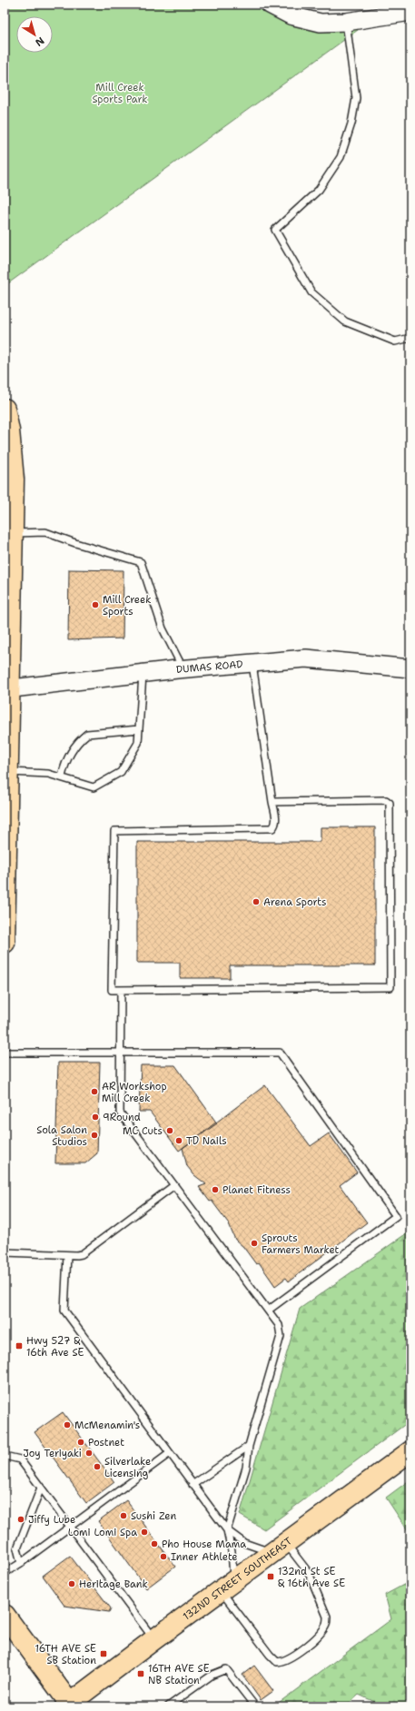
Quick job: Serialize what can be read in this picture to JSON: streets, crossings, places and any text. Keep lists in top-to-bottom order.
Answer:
{
  "streets": {
    "main road": ["132ND STREET SOUTHEAST"],
    "street": ["DUMAS ROAD"]
  },
  "parks": ["Mill Creek Sports Park"],
  "places": {
    "other": [
      "Mill Creek Sports",
      "Arena Sports",
      "AR Workshop Mill Creek",
      "9Round",
      "MC Cuts",
      "Sola Salon Studios",
      "TD Nails",
      "Planet Fitness",
      "Sprouts Farmers Market",
      "McMenamin's",
      "Postnet",
      "Joy Teriyaki",
      "Silverlake Licensing",
      "Sushi Zen",
      "Jiffy Lube",
      "Lomi Lomi Spa",
      "Pho House Mama",
      "Inner Athlete",
      "Heritage Bank"
    ],
    "transit": [
      "Hwy 527 & 16th Ave SE",
      "132nd St SE & 16th Ave SE",
      "16TH AVE SE SB Station",
      "16TH AVE SE NB Station"
    ]
  },
  "north": "bottom right"
}
